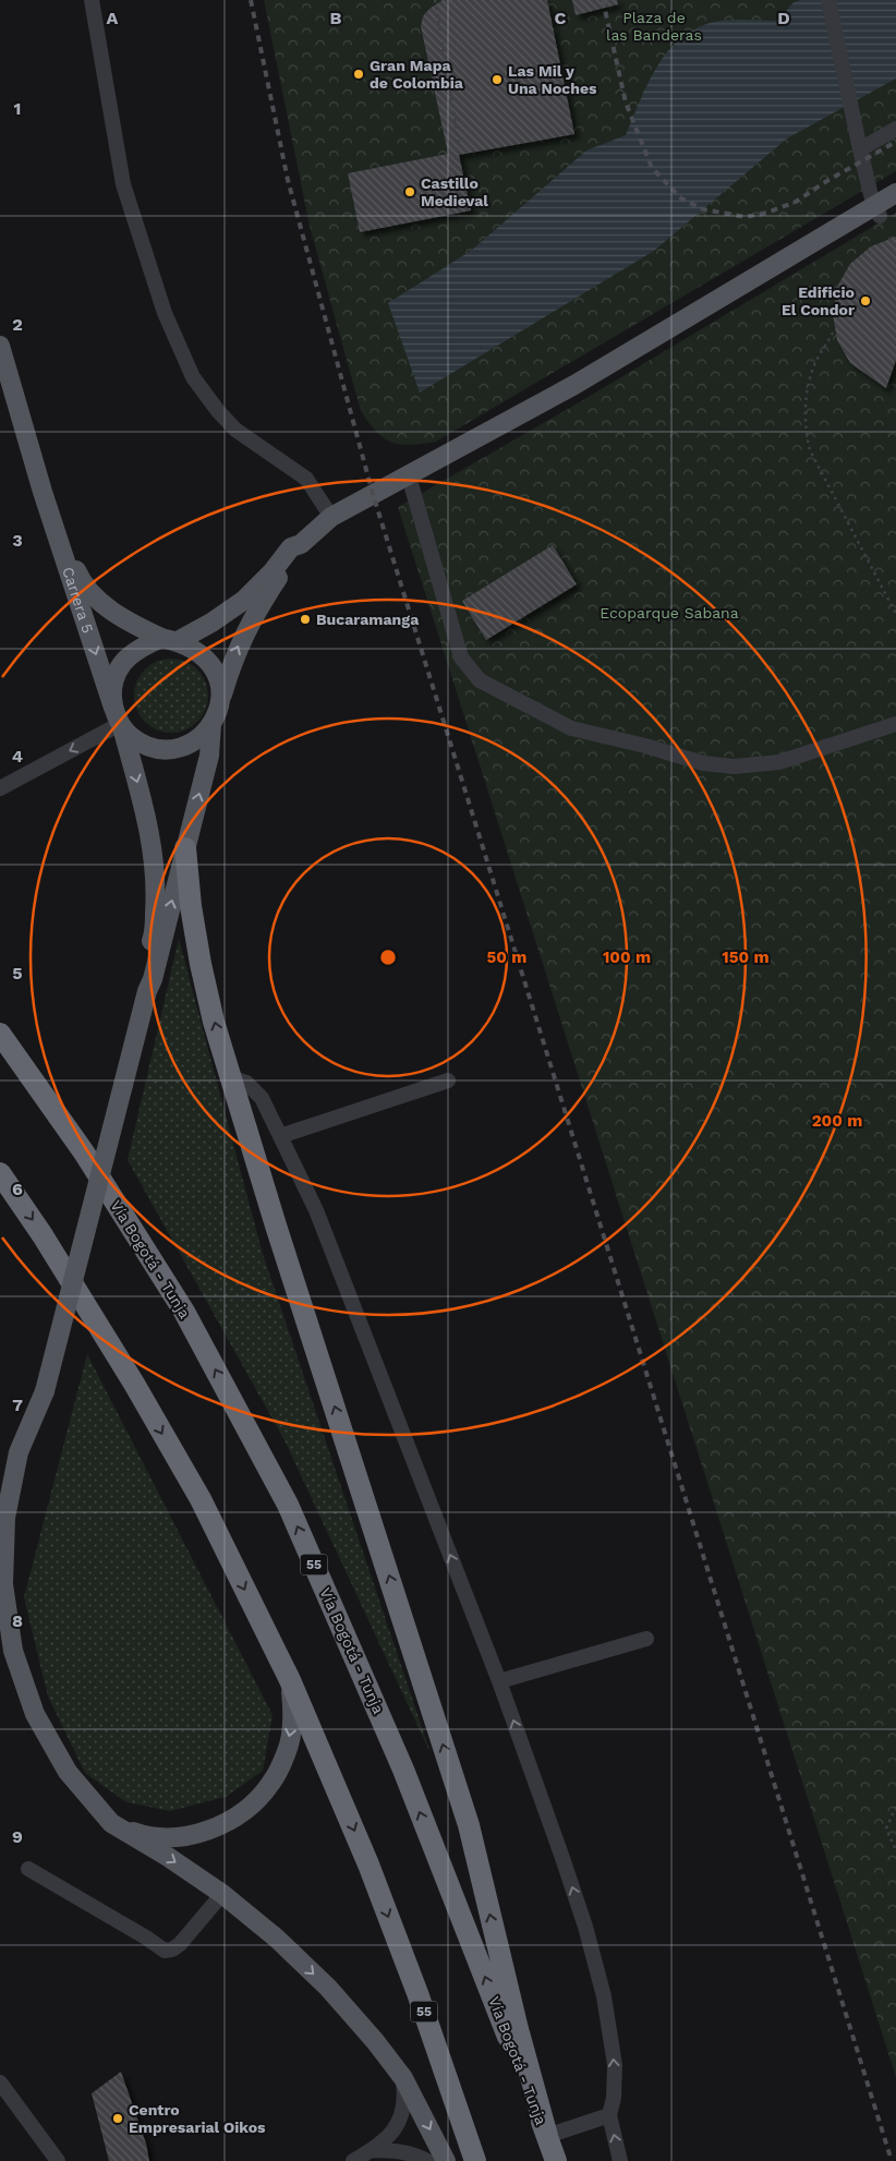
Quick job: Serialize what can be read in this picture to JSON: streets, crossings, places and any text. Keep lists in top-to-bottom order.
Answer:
{
  "streets": {
    "highway": ["Vía Bogotá - Tunja", "55"],
    "main road": ["Carrera 5"]
  },
  "one_way": ["Carrera 5"],
  "parks": ["Plaza de las Banderas", "Ecoparque Sabana"],
  "places": [
    "Gran Mapa de Colombia",
    "Las Mil y Una Noches",
    "Castillo Medieval",
    "Edificio El Condor",
    "Bucaramanga",
    "Centro Empresarial Oikos"
  ],
  "grid": {
    "columns": [
      "A",
      "B",
      "C",
      "D"
    ],
    "rows": [
      "1",
      "2",
      "3",
      "4",
      "5",
      "6",
      "7",
      "8",
      "9"
    ]
  },
  "rings": [
    "50 m",
    "100 m",
    "150 m",
    "200 m"
  ]
}
